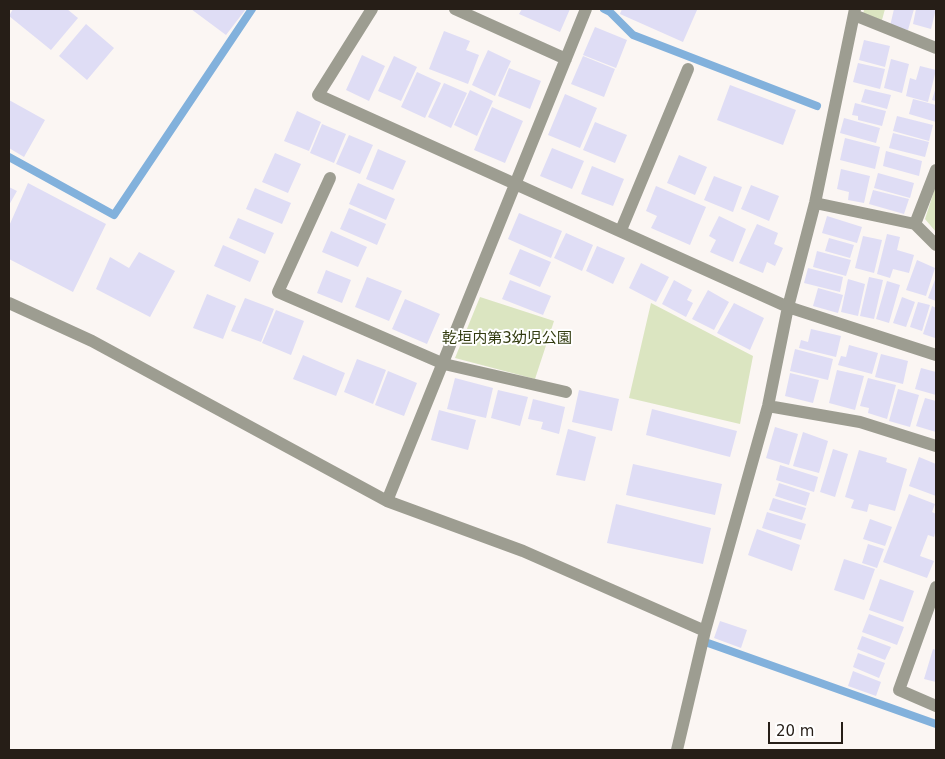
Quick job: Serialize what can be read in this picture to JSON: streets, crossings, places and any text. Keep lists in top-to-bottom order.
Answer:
{
  "parks": ["乾垣内第3幼児公園"],
  "scale_bar": "20 m"
}
